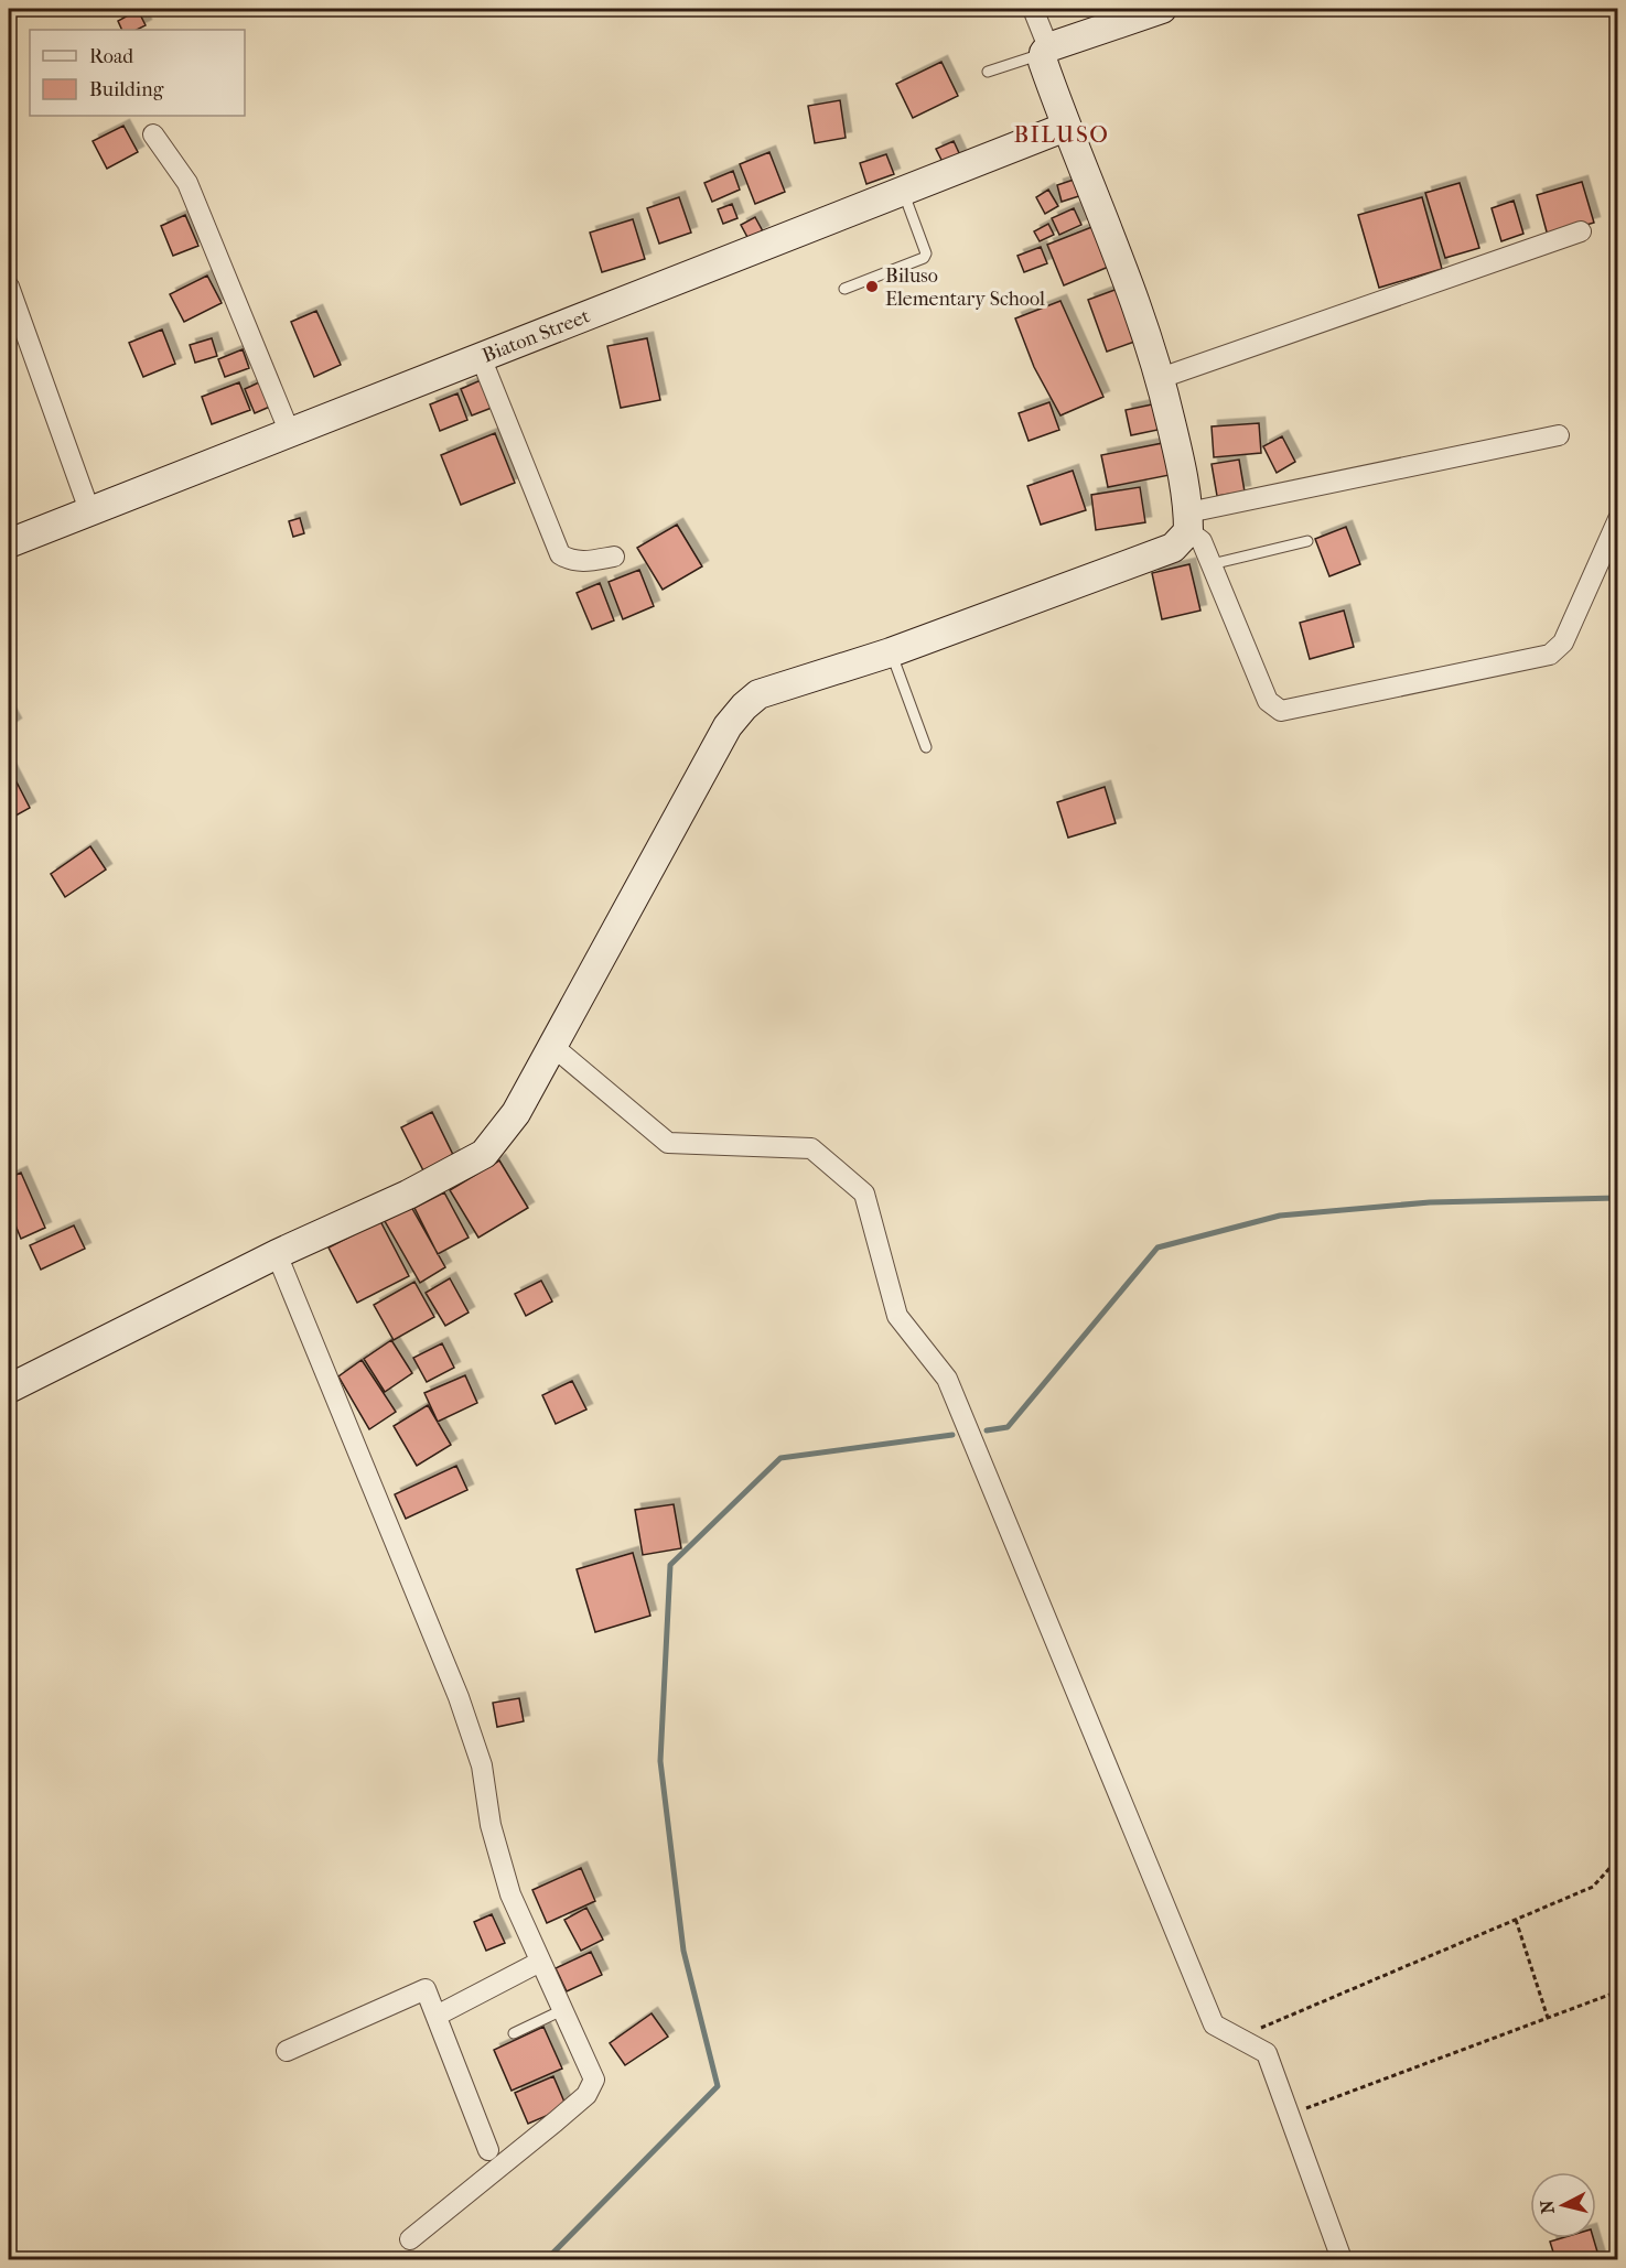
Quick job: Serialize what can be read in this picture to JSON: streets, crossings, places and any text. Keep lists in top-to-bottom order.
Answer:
{
  "streets": {
    "street": ["Biaton Street"]
  },
  "districts": ["BILUSO"],
  "places": ["Biluso Elementary School"],
  "legend": ["Road", "Building"],
  "north": "left"
}
